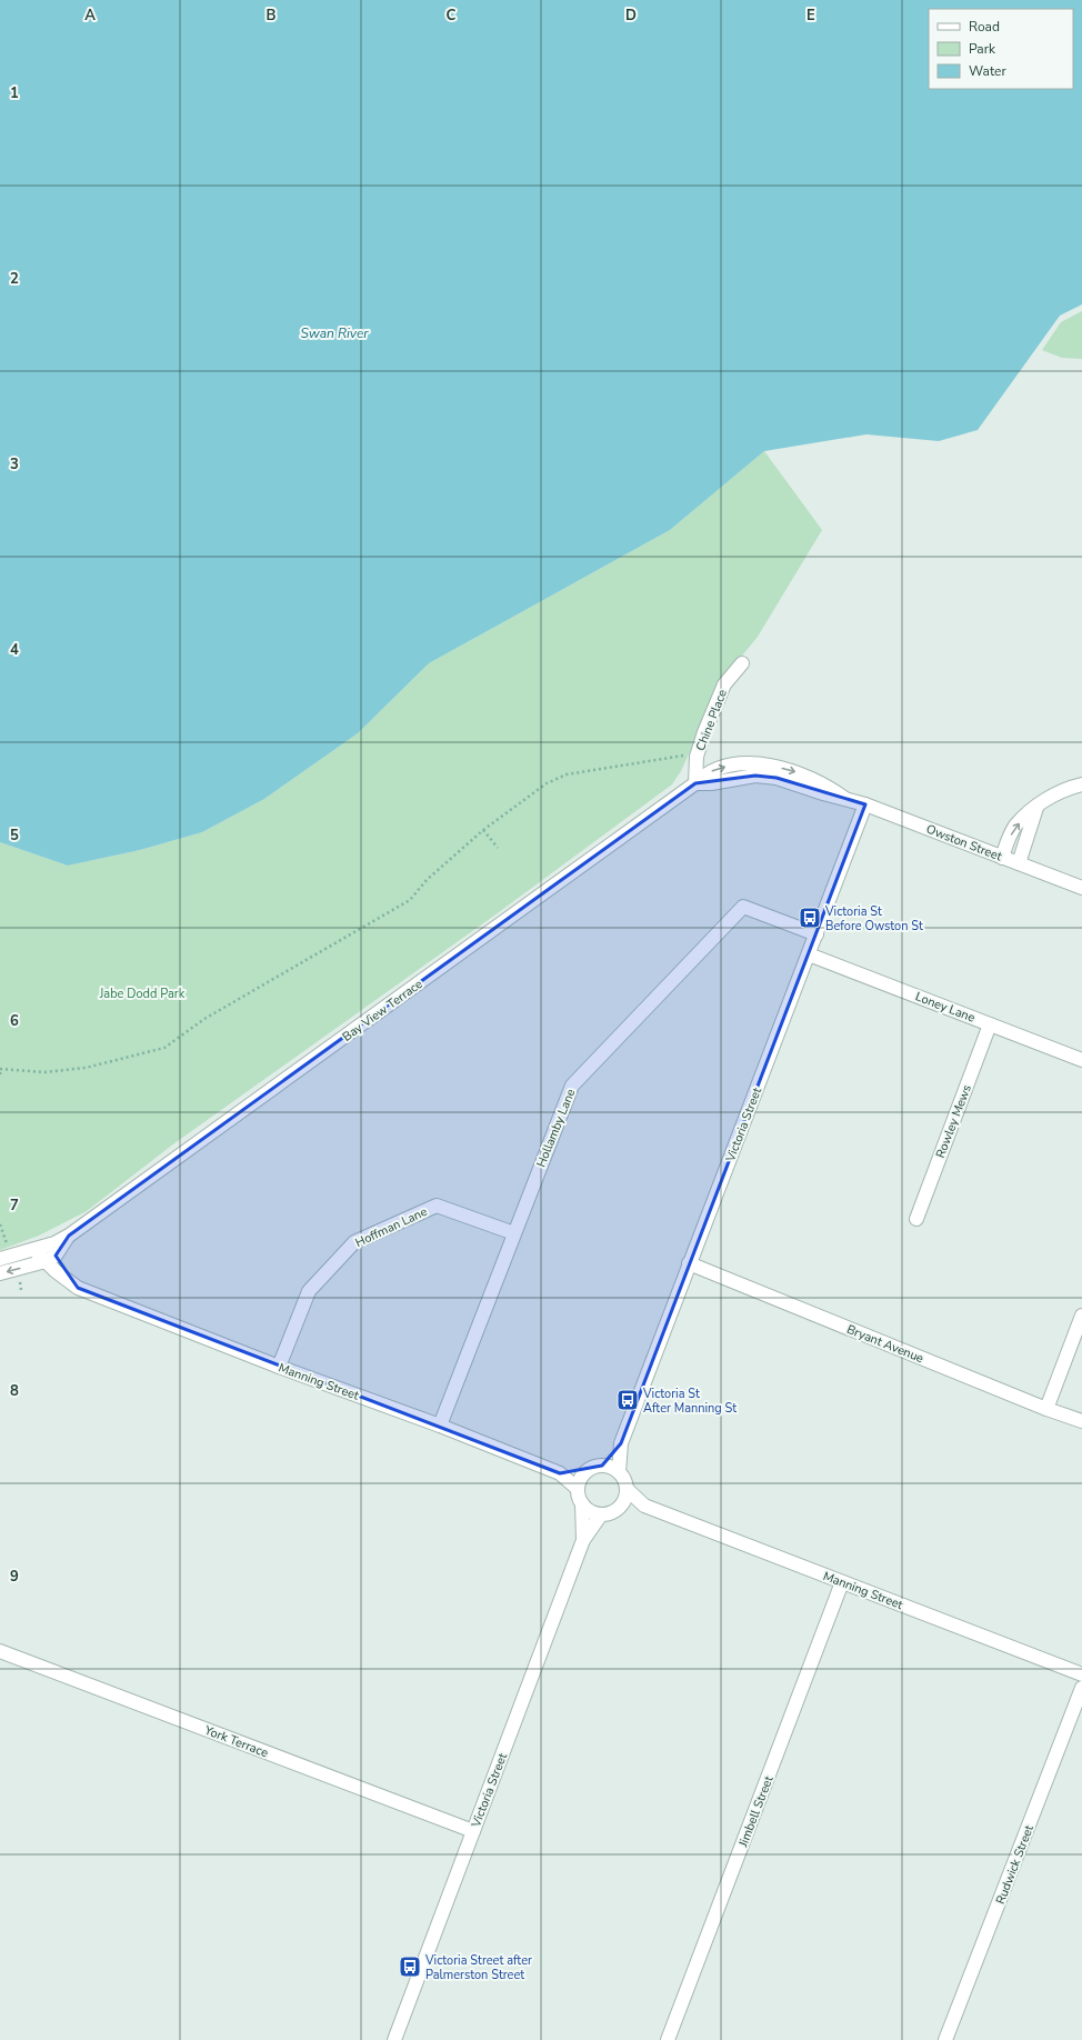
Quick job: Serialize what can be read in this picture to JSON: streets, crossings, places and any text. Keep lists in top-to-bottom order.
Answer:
{
  "streets": {
    "street": [
      "Chine Place",
      "Owston Street",
      "Loney Lane",
      "Bay View Terrace",
      "Rowley Mews",
      "Victoria Street",
      "Hollamby Lane",
      "Hoffman Lane",
      "Bryant Avenue",
      "Manning Street",
      "York Terrace",
      "Jimbell Street",
      "Rudwick Street"
    ]
  },
  "crossings": [
    ["Chine Place", "Owston Street"],
    ["Chine Place", "Bay View Terrace"],
    ["Owston Street", "Bay View Terrace"],
    ["Owston Street", "Victoria Street"],
    ["Loney Lane", "Rowley Mews"],
    ["Loney Lane", "Victoria Street"],
    ["Bay View Terrace", "Manning Street"],
    ["Victoria Street", "Hollamby Lane"],
    ["Victoria Street", "Bryant Avenue"],
    ["Victoria Street", "Manning Street"],
    ["Victoria Street", "York Terrace"],
    ["Hollamby Lane", "Hoffman Lane"],
    ["Hollamby Lane", "Manning Street"],
    ["Hoffman Lane", "Manning Street"],
    ["Manning Street", "Jimbell Street"]
  ],
  "water": ["Swan River"],
  "parks": ["Jabe Dodd Park"],
  "places": {
    "bus stop": ["Victoria St Before Owston St", "Victoria St After Manning St", "Victoria Street after Palmerston Street"]
  },
  "legend": ["Road", "Park", "Water"],
  "grid": {
    "columns": [
      "A",
      "B",
      "C",
      "D",
      "E"
    ],
    "rows": [
      "1",
      "2",
      "3",
      "4",
      "5",
      "6",
      "7",
      "8",
      "9"
    ]
  }
}
